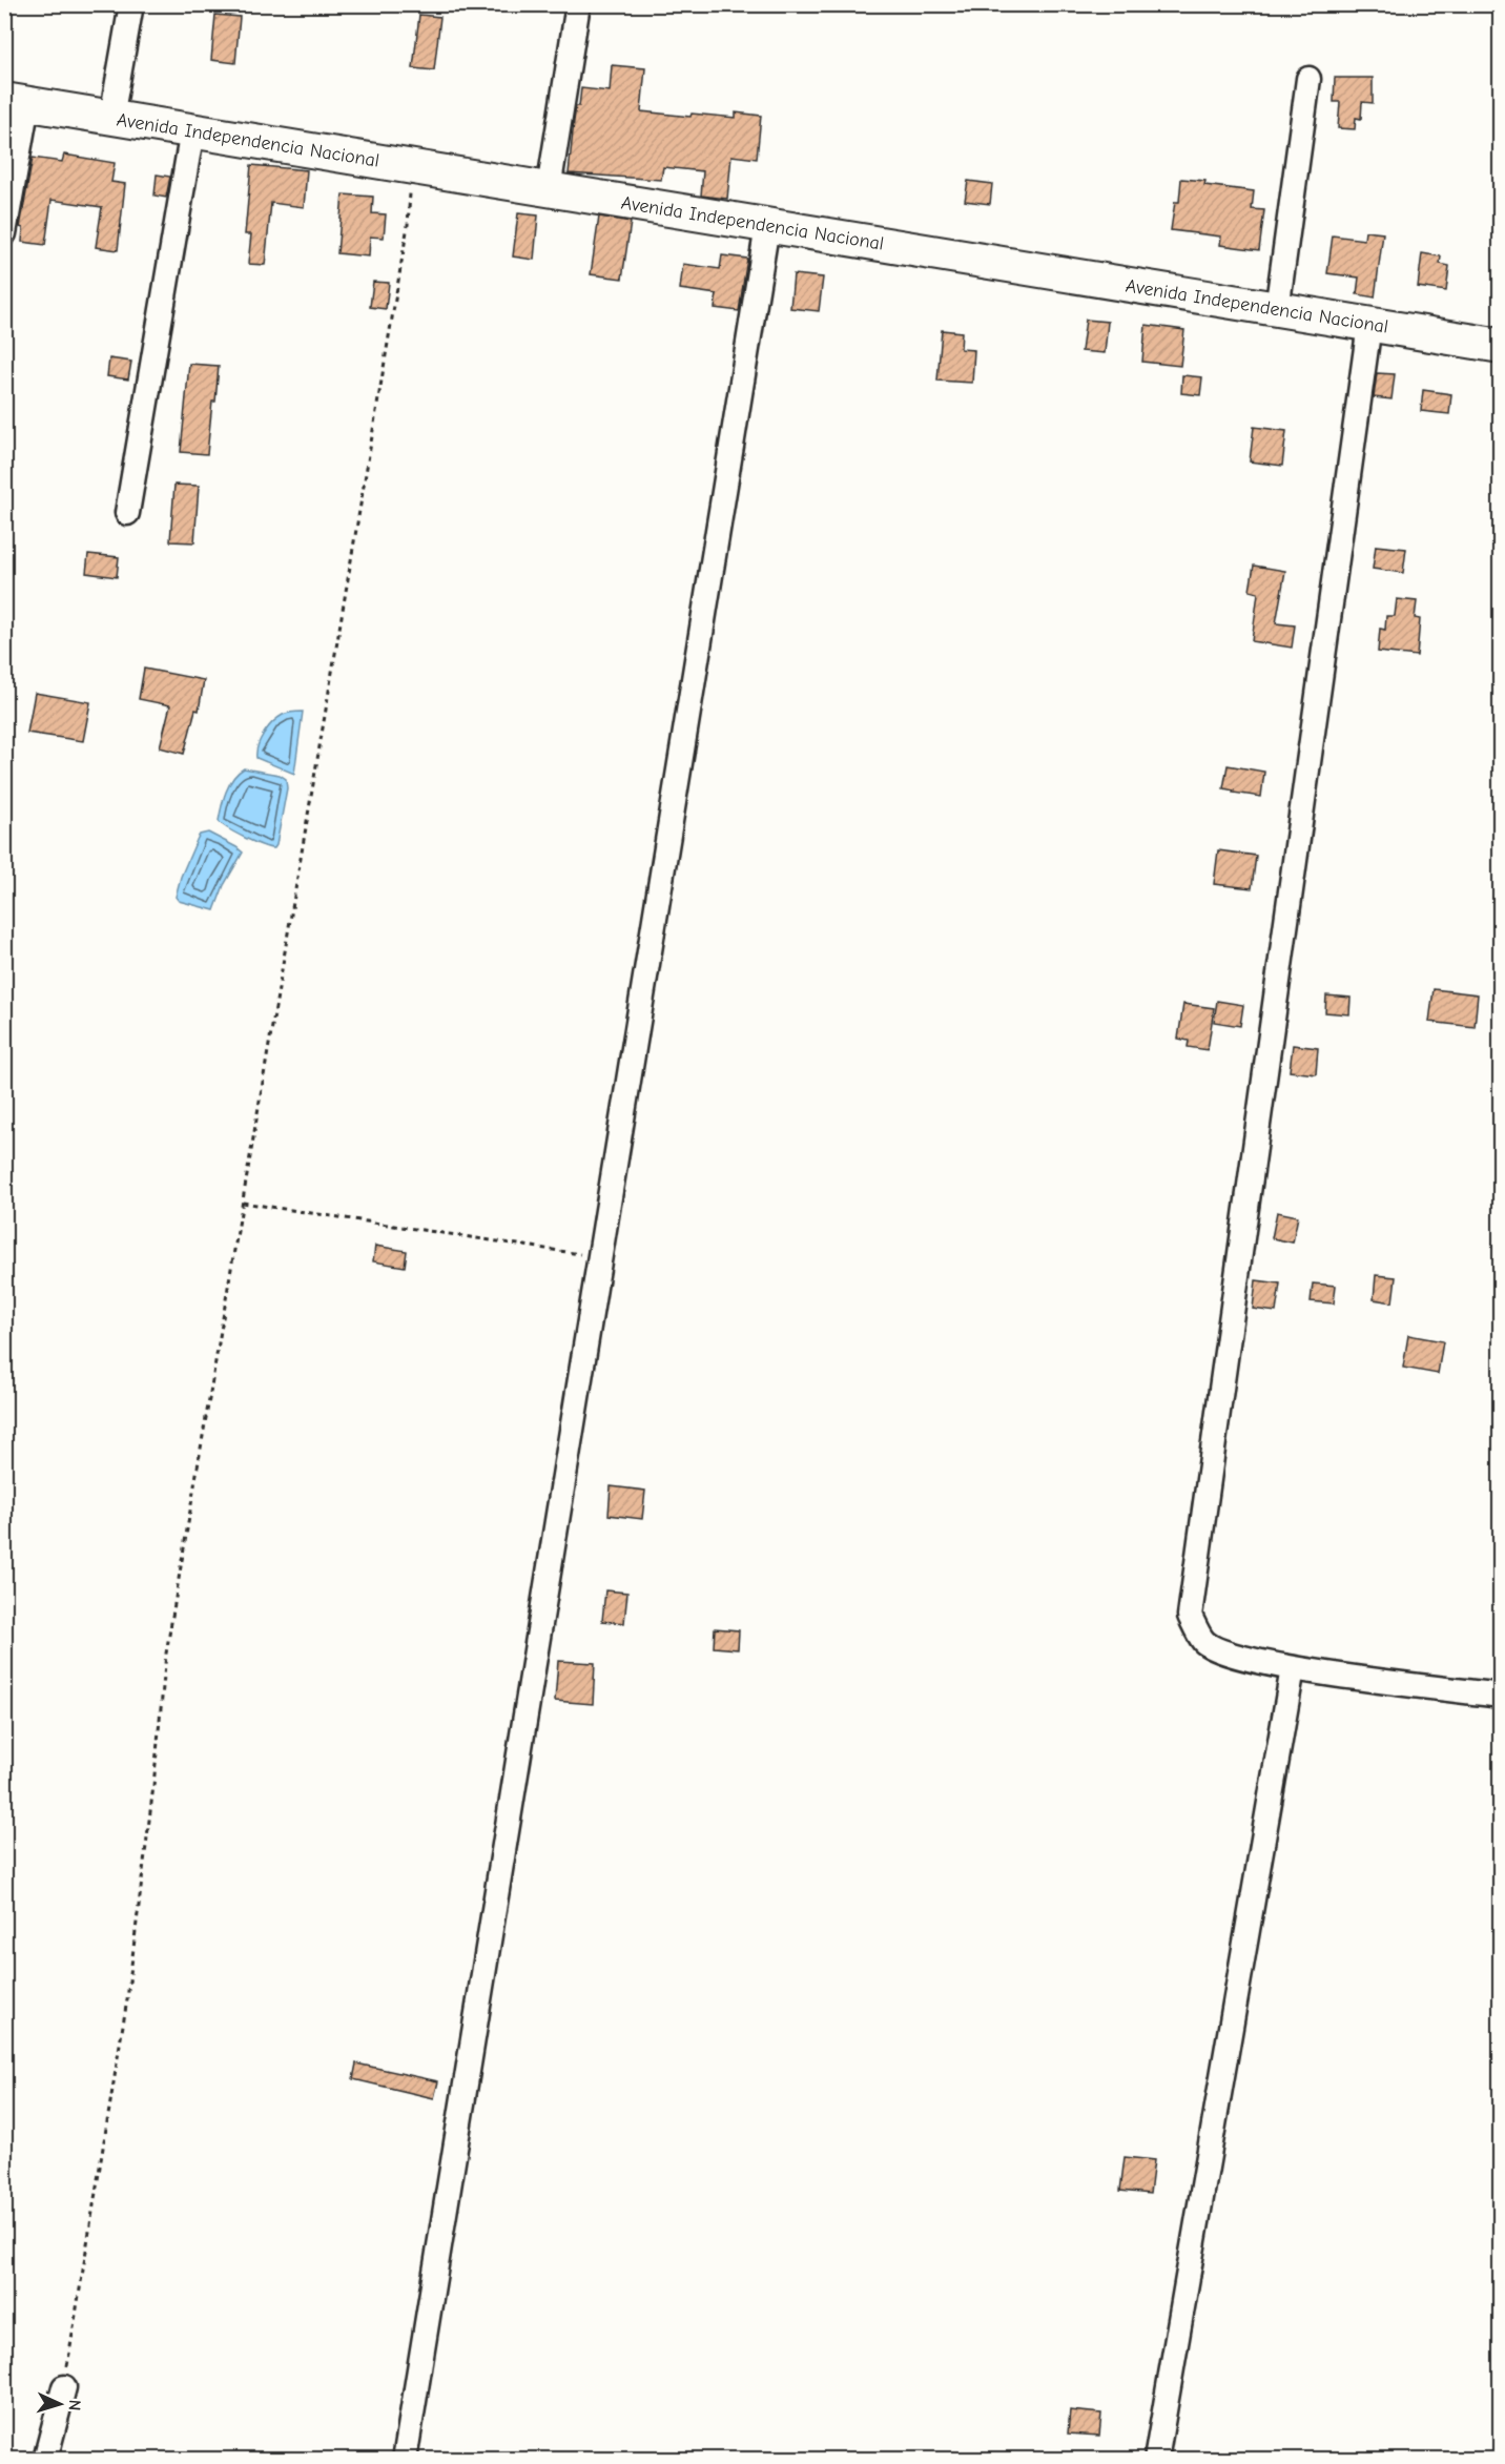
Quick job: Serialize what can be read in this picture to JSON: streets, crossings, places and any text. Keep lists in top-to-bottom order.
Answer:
{
  "streets": {
    "main road": ["Avenida Independencia Nacional"]
  },
  "north": "right"
}
